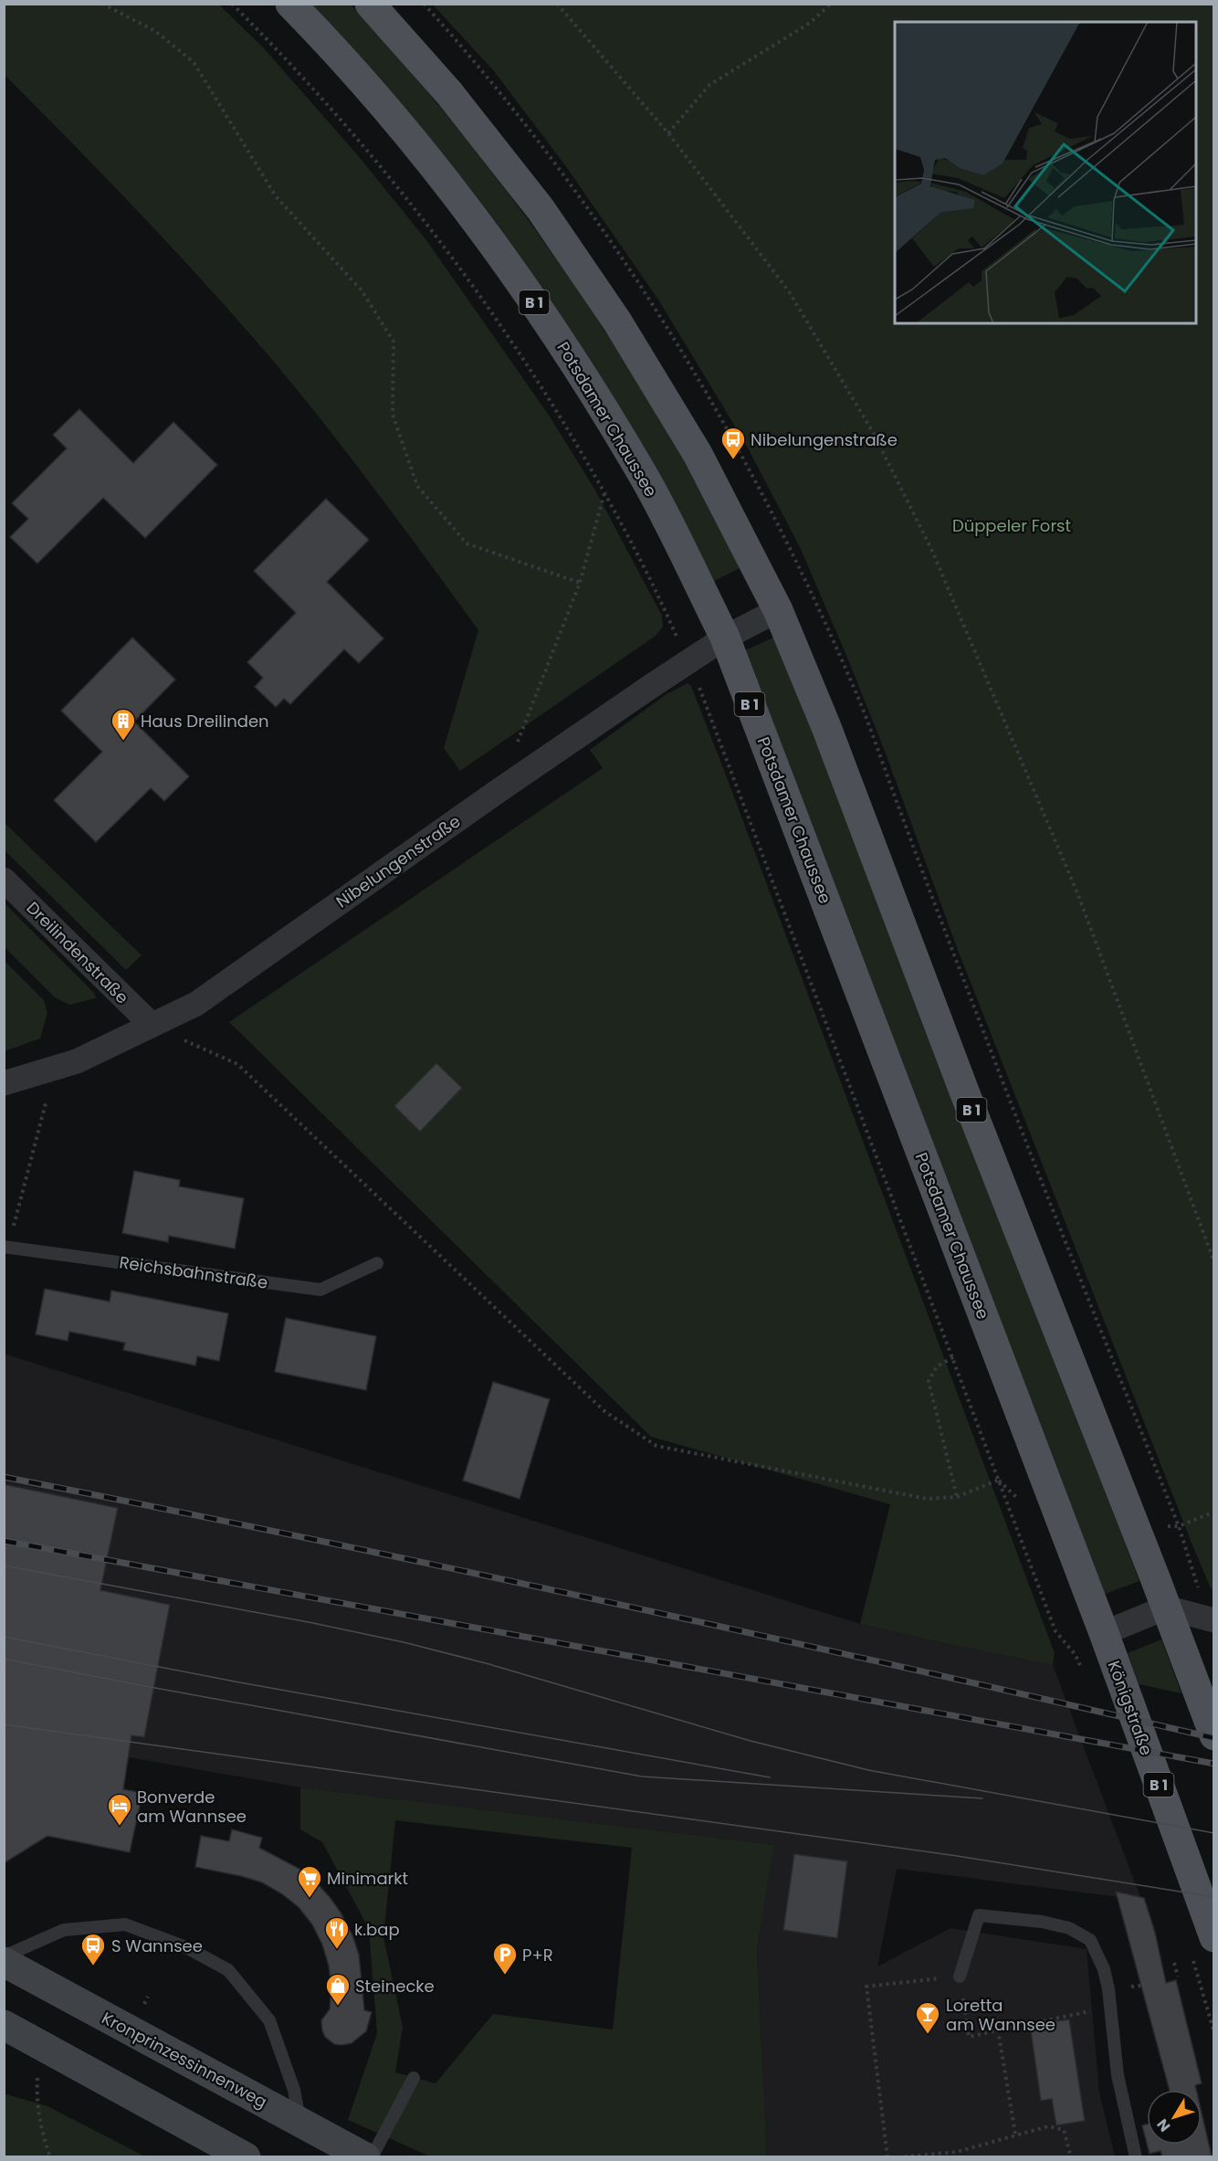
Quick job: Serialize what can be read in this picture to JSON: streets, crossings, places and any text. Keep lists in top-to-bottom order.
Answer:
{
  "streets": {
    "main road": [
      "B 1",
      "Potsdamer Chaussee",
      "Königstraße",
      "Kronprinzessinnenweg"
    ],
    "street": ["Nibelungenstraße", "Dreilindenstraße"],
    "lane": ["Reichsbahnstraße"]
  },
  "crossings": [
    ["B 1", "Nibelungenstraße"],
    ["Potsdamer Chaussee", "Nibelungenstraße"],
    ["Potsdamer Chaussee", "Königstraße"],
    ["Nibelungenstraße", "Dreilindenstraße"]
  ],
  "parks": ["Düppeler Forst"],
  "places": {
    "bus stop": ["Nibelungenstraße", "S Wannsee"],
    "building": ["Haus Dreilinden"],
    "hotel": ["Bonverde am Wannsee"],
    "supermarket": ["Minimarkt"],
    "restaurant": ["k.bap"],
    "parking": ["P+R"],
    "shop": ["Steinecke"],
    "bar": ["Loretta am Wannsee"]
  },
  "north": "bottom left"
}
